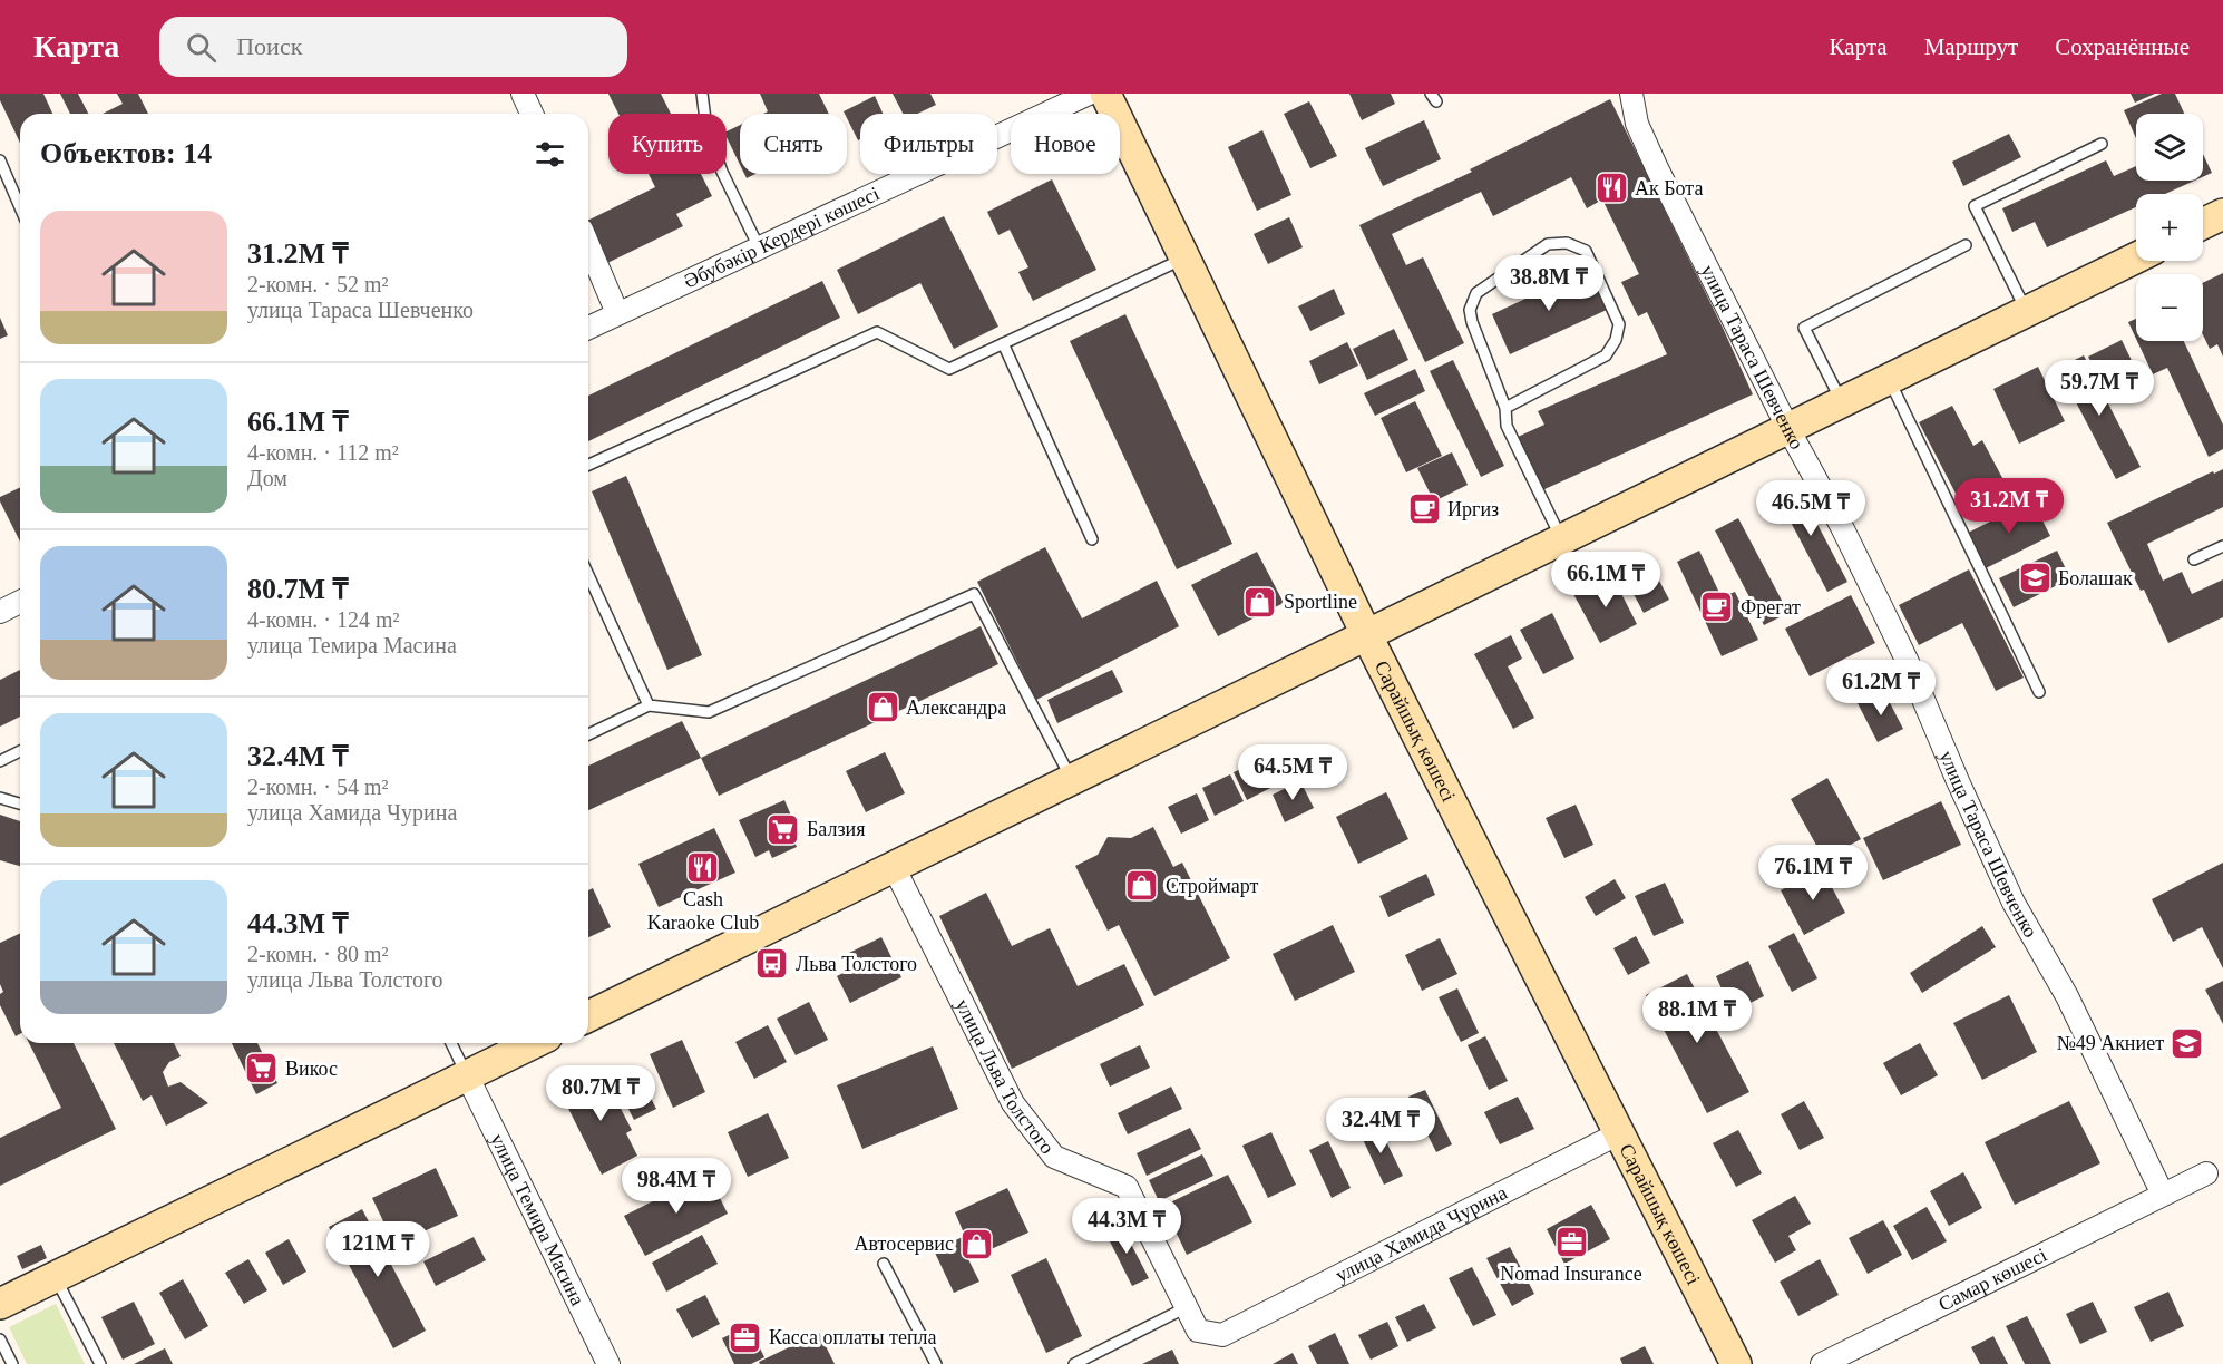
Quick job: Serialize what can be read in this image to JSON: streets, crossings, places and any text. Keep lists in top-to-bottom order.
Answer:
{
  "streets": {
    "street": [
      "Әбубәкір Кердері көшесі",
      "улица Тараса Шевченко",
      "Сарайшық көшесі",
      "улица Льва Толстого",
      "улица Темира Масина",
      "улица Хамида Чурина",
      "Самар көшесі"
    ]
  },
  "crossings": [
    ["улица Тараса Шевченко", "Самар көшесі"],
    ["Сарайшық көшесі", "улица Хамида Чурина"],
    ["улица Льва Толстого", "улица Хамида Чурина"]
  ],
  "places": {
    "restaurant": ["Ак Бота", "Cash Karaoke Club"],
    "cafe": ["Иргиз", "Фрегат"],
    "school or university": ["Болашак", "№49 Акниет"],
    "shop": [
      "Sportline",
      "Александра",
      "Строймарт",
      "Автосервис"
    ],
    "supermarket": ["Балзия", "Викос"],
    "bus stop": ["Льва Толстого"],
    "office": ["Nomad Insurance", "Касса оплаты тепла"]
  },
  "page": {
    "header": "Карта",
    "search": "Поиск",
    "nav": ["Карта", "Маршрут", "Сохранённые"],
    "map_buttons": ["+", "−"],
    "chip": [
      "Купить",
      "Снять",
      "Фильтры",
      "Новое"
    ],
    "heading": "Объектов: 14",
    "list": [
      {
        "name": "31.2M ₸",
        "note": "2-комн. · 52 m² · улица Тараса Шевченко"
      },
      {
        "name": "66.1M ₸",
        "note": "4-комн. · 112 m² · Дом"
      },
      {
        "name": "80.7M ₸",
        "note": "4-комн. · 124 m² · улица Темира Масина"
      },
      {
        "name": "32.4M ₸",
        "note": "2-комн. · 54 m² · улица Хамида Чурина"
      },
      {
        "name": "44.3M ₸",
        "note": "2-комн. · 80 m² · улица Льва Толстого"
      }
    ],
    "price": [
      "38.8M ₸",
      "59.7M ₸",
      "31.2M ₸",
      "46.5M ₸",
      "66.1M ₸",
      "61.2M ₸",
      "64.5M ₸",
      "76.1M ₸",
      "88.1M ₸",
      "80.7M ₸",
      "32.4M ₸",
      "98.4M ₸",
      "44.3M ₸",
      "121M ₸"
    ]
  }
}
